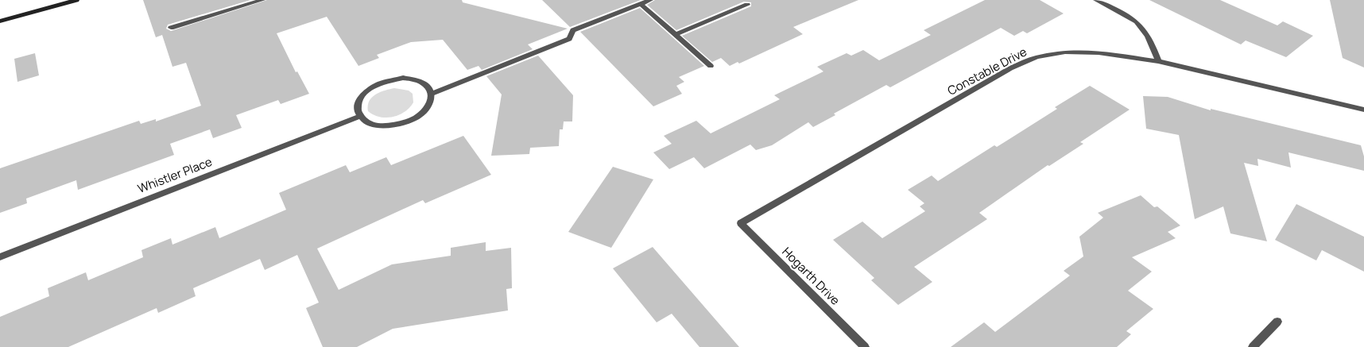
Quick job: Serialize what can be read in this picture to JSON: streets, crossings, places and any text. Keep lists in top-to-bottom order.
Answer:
{
  "streets": {
    "street": ["Constable Drive", "Whistler Place", "Hogarth Drive"]
  },
  "crossings": [
    ["Constable Drive", "Hogarth Drive"]
  ]
}
